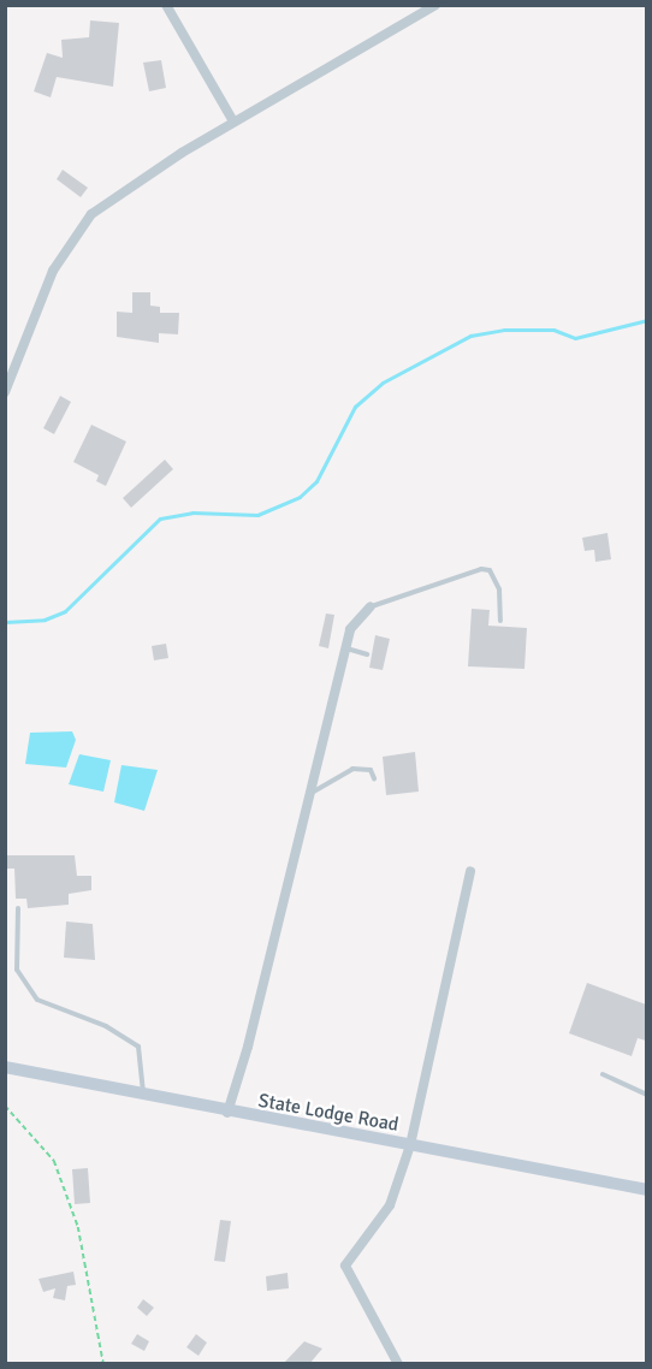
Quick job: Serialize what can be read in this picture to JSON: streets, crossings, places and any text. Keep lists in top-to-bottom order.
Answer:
{
  "streets": {
    "street": ["State Lodge Road"]
  }
}
